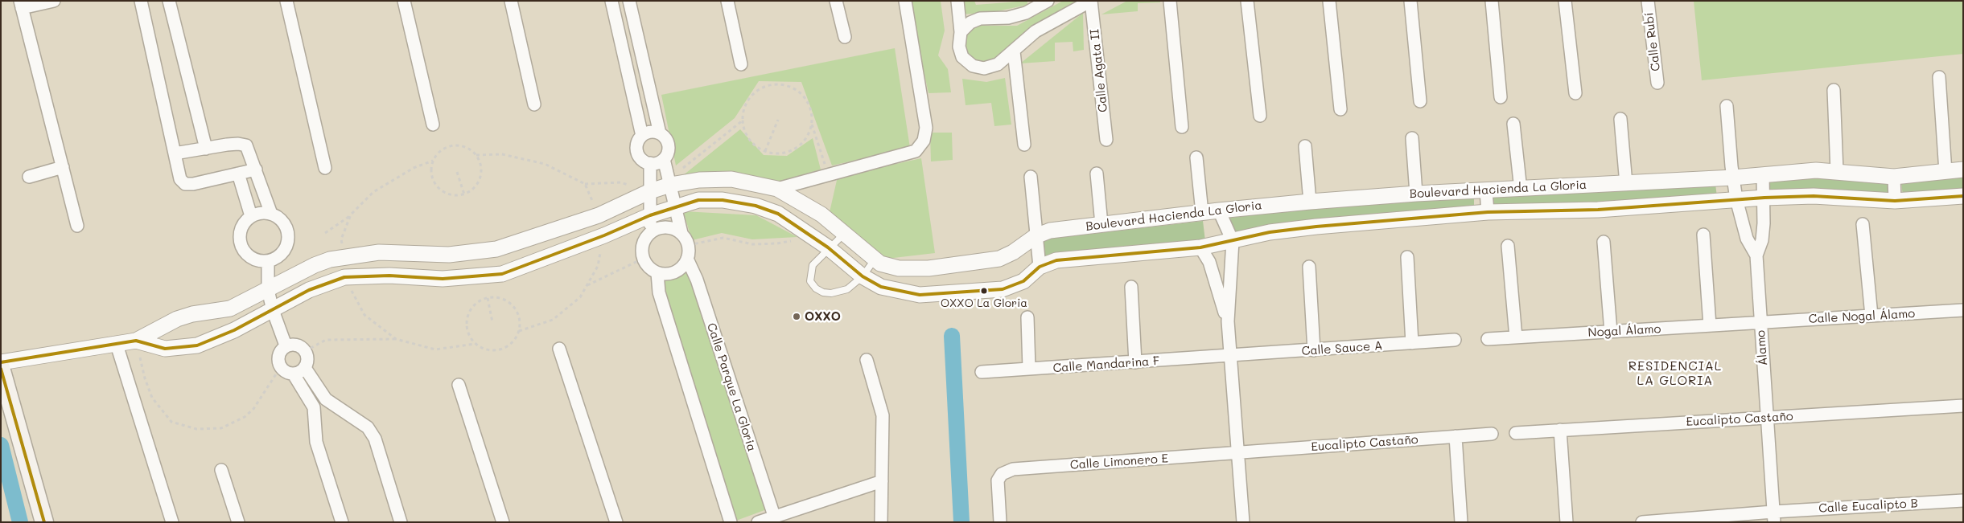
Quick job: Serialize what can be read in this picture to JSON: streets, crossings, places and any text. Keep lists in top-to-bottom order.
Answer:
{
  "streets": {
    "street": [
      "Calle Rubí",
      "Calle Agata II",
      "Boulevard Hacienda La Gloria",
      "Calle Nogal Álamo",
      "Nogal Álamo",
      "Álamo",
      "Calle Sauce A",
      "Calle Mandarina F",
      "Calle Parque La Gloria",
      "Eucalipto Castaño",
      "Calle Limonero E",
      "Calle Eucalipto B"
    ]
  },
  "crossings": [
    ["Boulevard Hacienda La Gloria", "Álamo"],
    ["Calle Nogal Álamo", "Nogal Álamo"],
    ["Calle Nogal Álamo", "Álamo"],
    ["Nogal Álamo", "Álamo"],
    ["Álamo", "Eucalipto Castaño"],
    ["Álamo", "Calle Eucalipto B"],
    ["Calle Sauce A", "Calle Mandarina F"],
    ["Eucalipto Castaño", "Calle Limonero E"]
  ],
  "districts": ["RESIDENCIAL LA GLORIA"],
  "places": ["OXXO La Gloria", "OXXO"]
}
